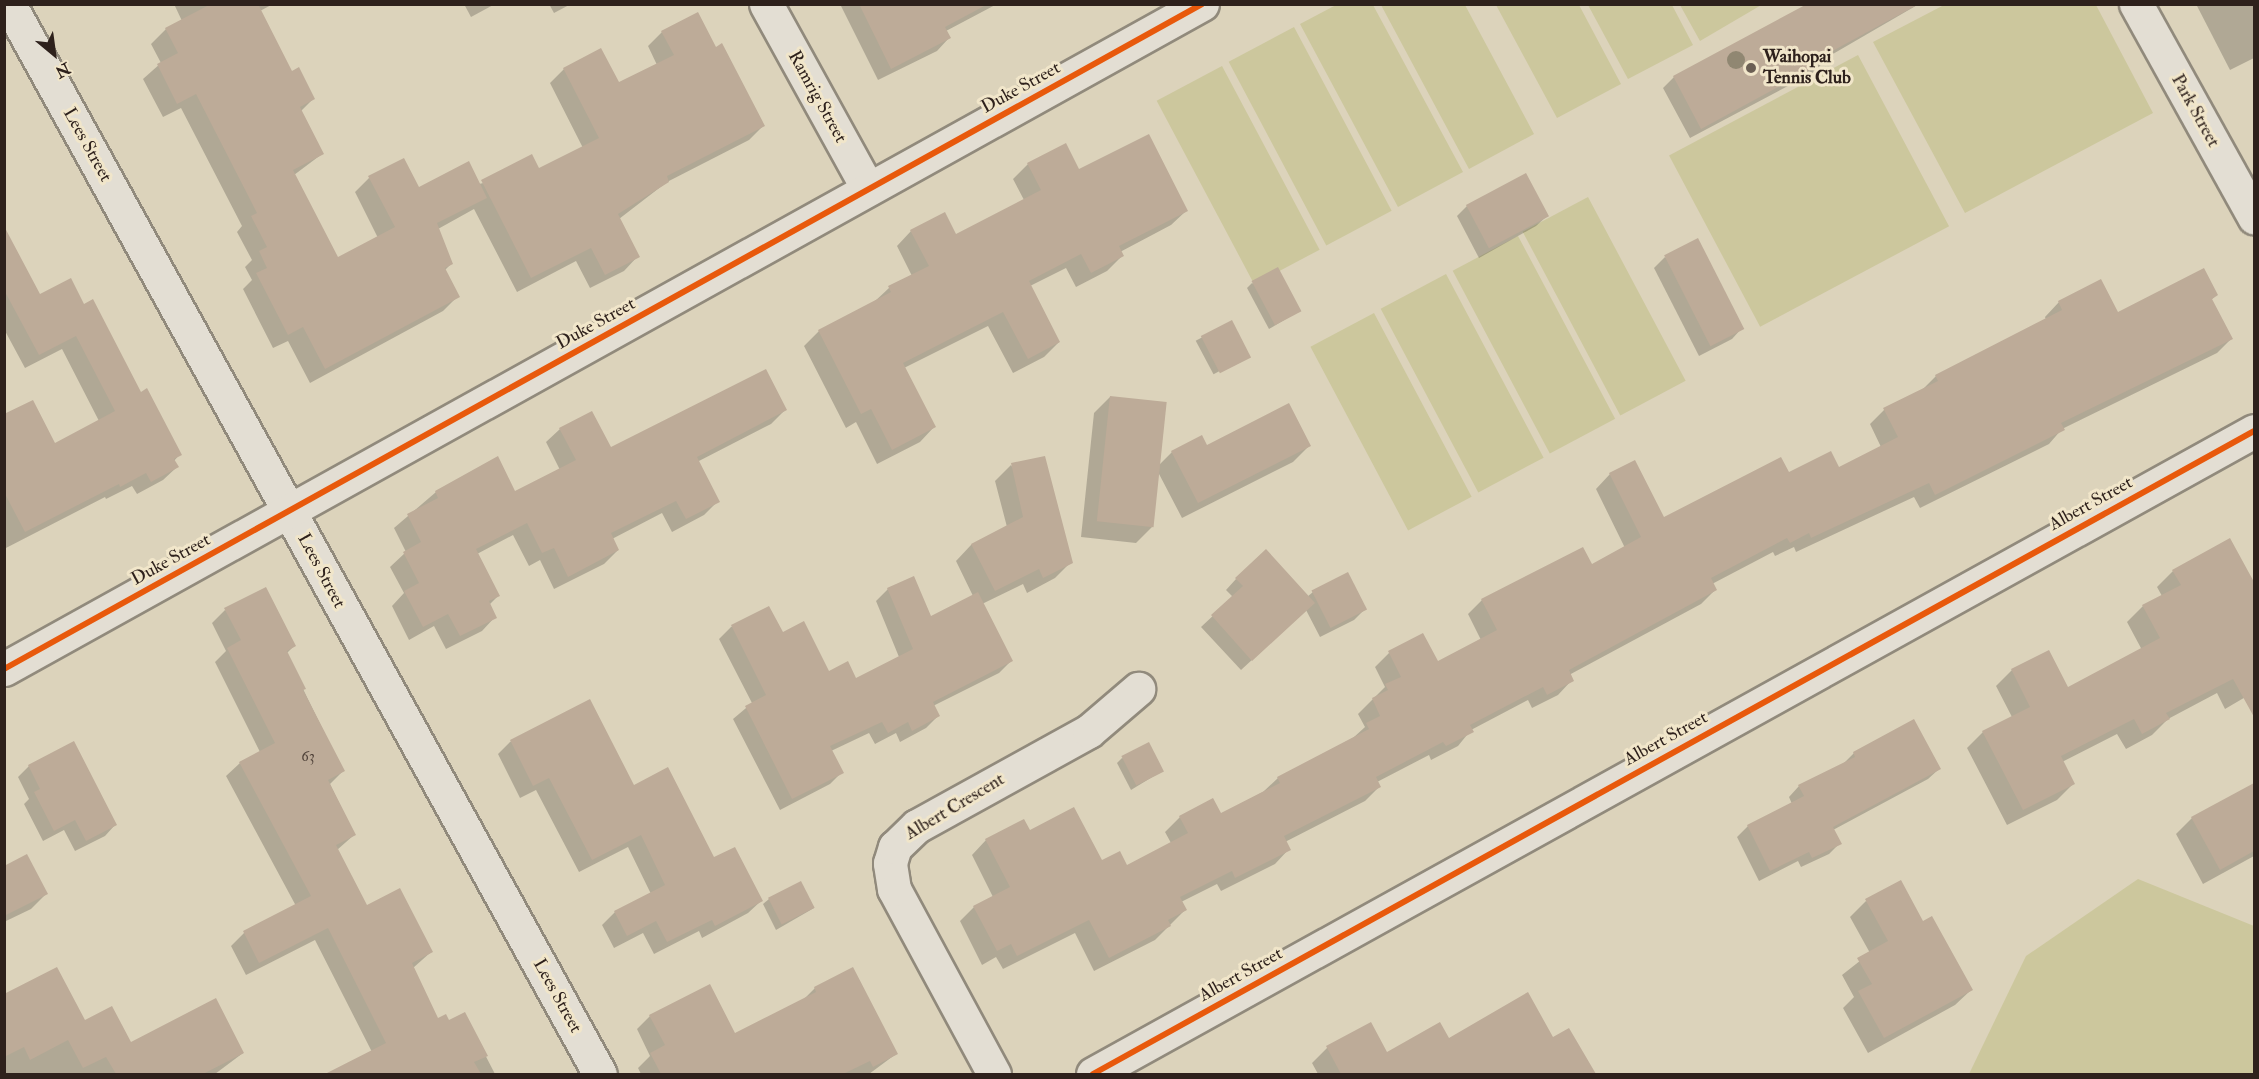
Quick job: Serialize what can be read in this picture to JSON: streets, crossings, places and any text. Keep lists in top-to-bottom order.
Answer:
{
  "streets": {
    "street": [
      "Duke Street",
      "Ramrig Street",
      "Park Street",
      "Lees Street",
      "Albert Street",
      "Albert Crescent"
    ]
  },
  "crossings": [
    ["Duke Street", "Ramrig Street"],
    ["Duke Street", "Lees Street"]
  ],
  "places": ["Waihopai Tennis Club"],
  "house_numbers": ["63"],
  "north": "bottom right"
}
